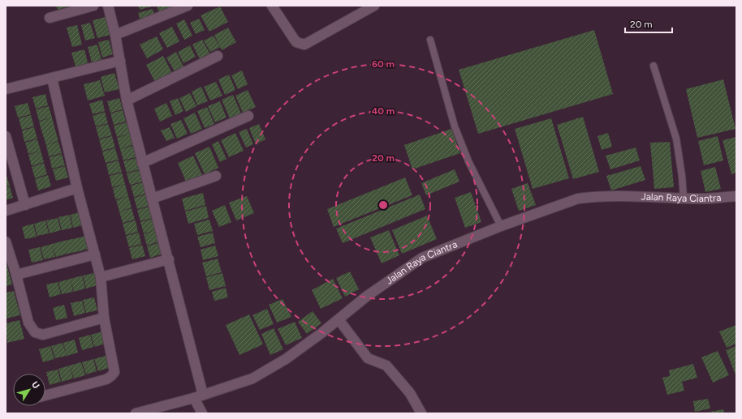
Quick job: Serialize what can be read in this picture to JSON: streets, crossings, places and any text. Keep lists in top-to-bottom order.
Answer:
{
  "streets": {
    "street": ["Jalan Raya Ciantra"]
  },
  "scale_bar": "20 m",
  "north": "top right",
  "rings": ["60 m", "40 m", "20 m"]
}
